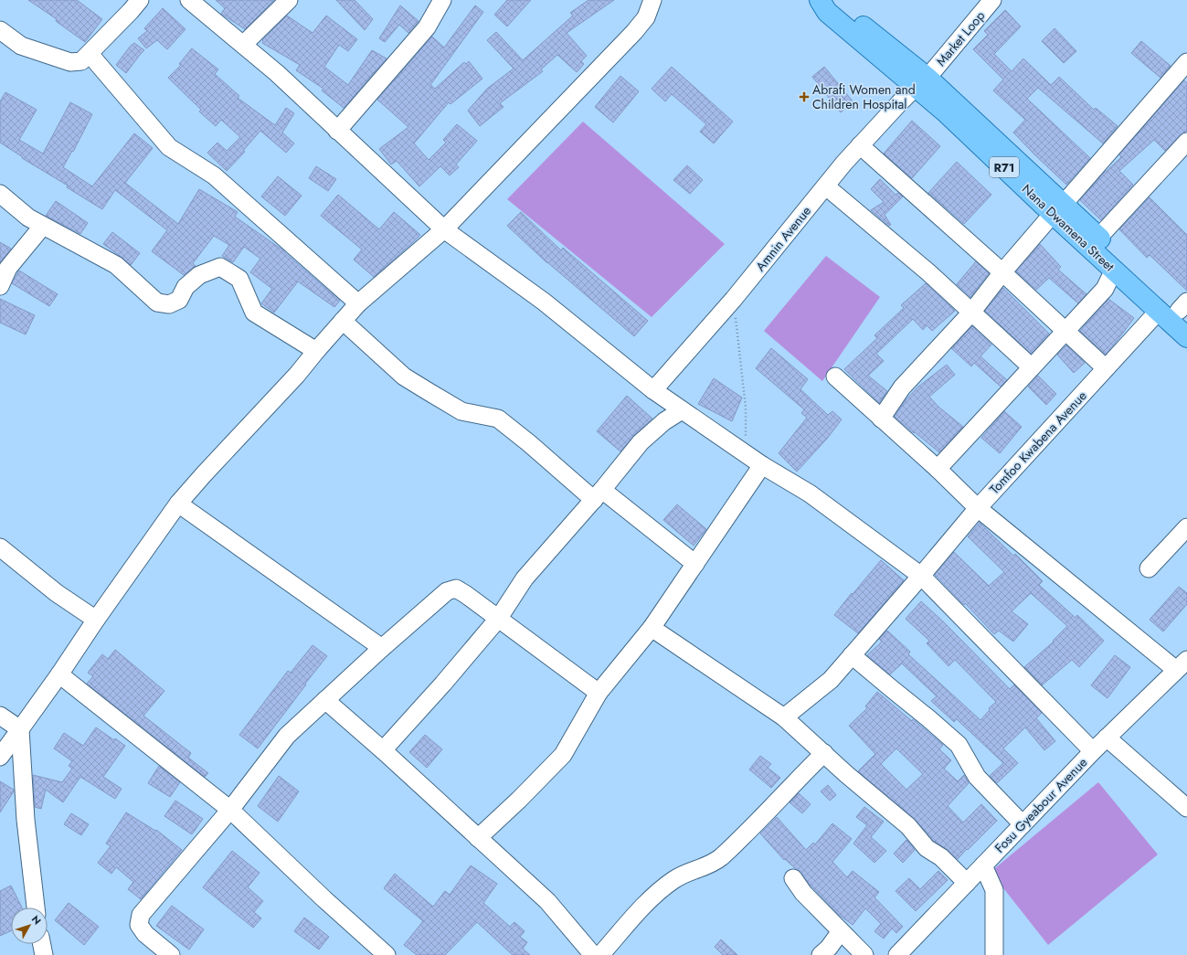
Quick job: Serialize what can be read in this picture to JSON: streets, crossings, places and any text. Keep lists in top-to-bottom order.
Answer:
{
  "streets": {
    "main road": ["R71", "Nana Dwamena Street"],
    "street": [
      "Market Loop",
      "Amnin Avenue",
      "Tomfoo Kwabena Avenue",
      "Fosu Gyeabour Avenue"
    ]
  },
  "crossings": [
    ["Market Loop", "Nana Dwamena Street"],
    ["Market Loop", "Amnin Avenue"],
    ["Nana Dwamena Street", "Amnin Avenue"],
    ["Nana Dwamena Street", "Tomfoo Kwabena Avenue"]
  ],
  "places": {
    "health": ["Abrafi Women and Children Hospital"]
  },
  "north": "top right"
}
